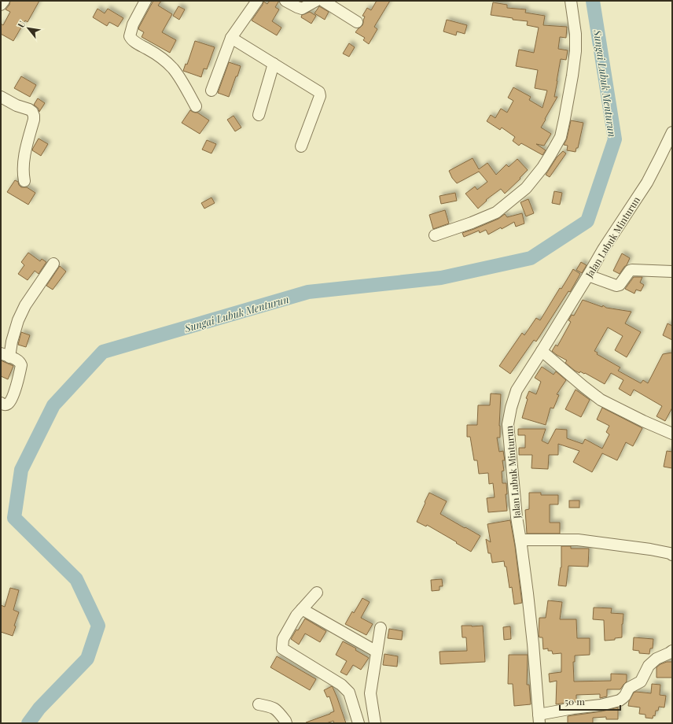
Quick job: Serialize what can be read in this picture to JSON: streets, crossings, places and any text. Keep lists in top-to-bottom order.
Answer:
{
  "streets": {
    "street": ["Jalan Lubuk Minturun"]
  },
  "water": ["Sungai Lubuk Menturun"],
  "scale_bar": "50 m",
  "north": "top left"
}
